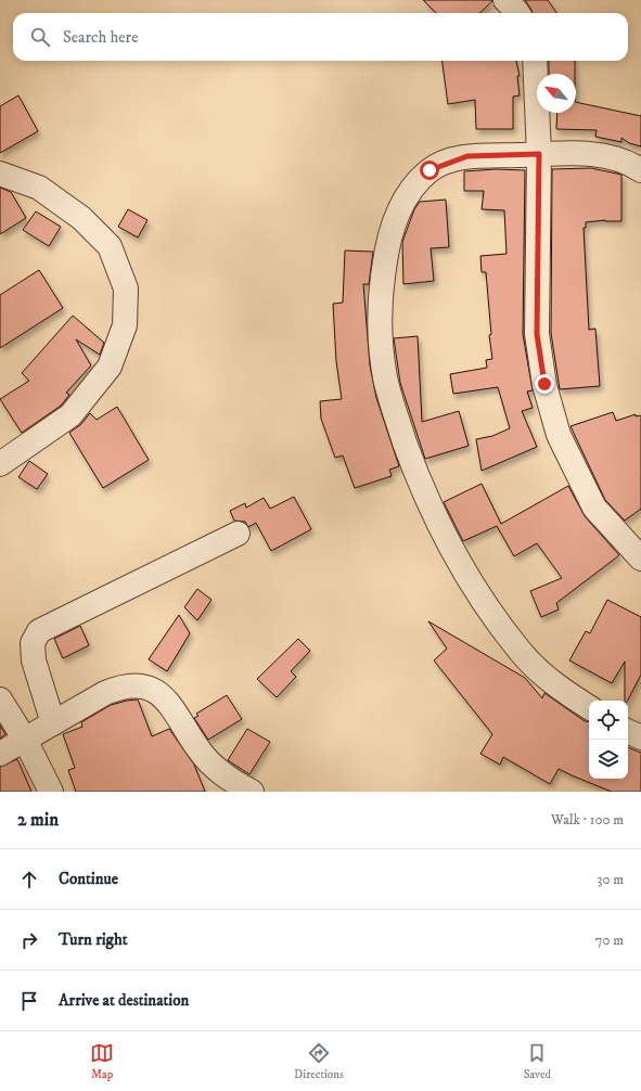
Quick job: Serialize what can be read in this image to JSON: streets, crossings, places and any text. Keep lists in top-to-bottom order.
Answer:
{
  "north": "top left",
  "page": {
    "search": "Search here",
    "heading": ["2 min", "Walk · 100 m"],
    "list": [
      ["Continue", "30 m"],
      ["Turn right", "70 m"],
      "Arrive at destination"
    ],
    "nav": ["Map", "Directions", "Saved"]
  }
}
